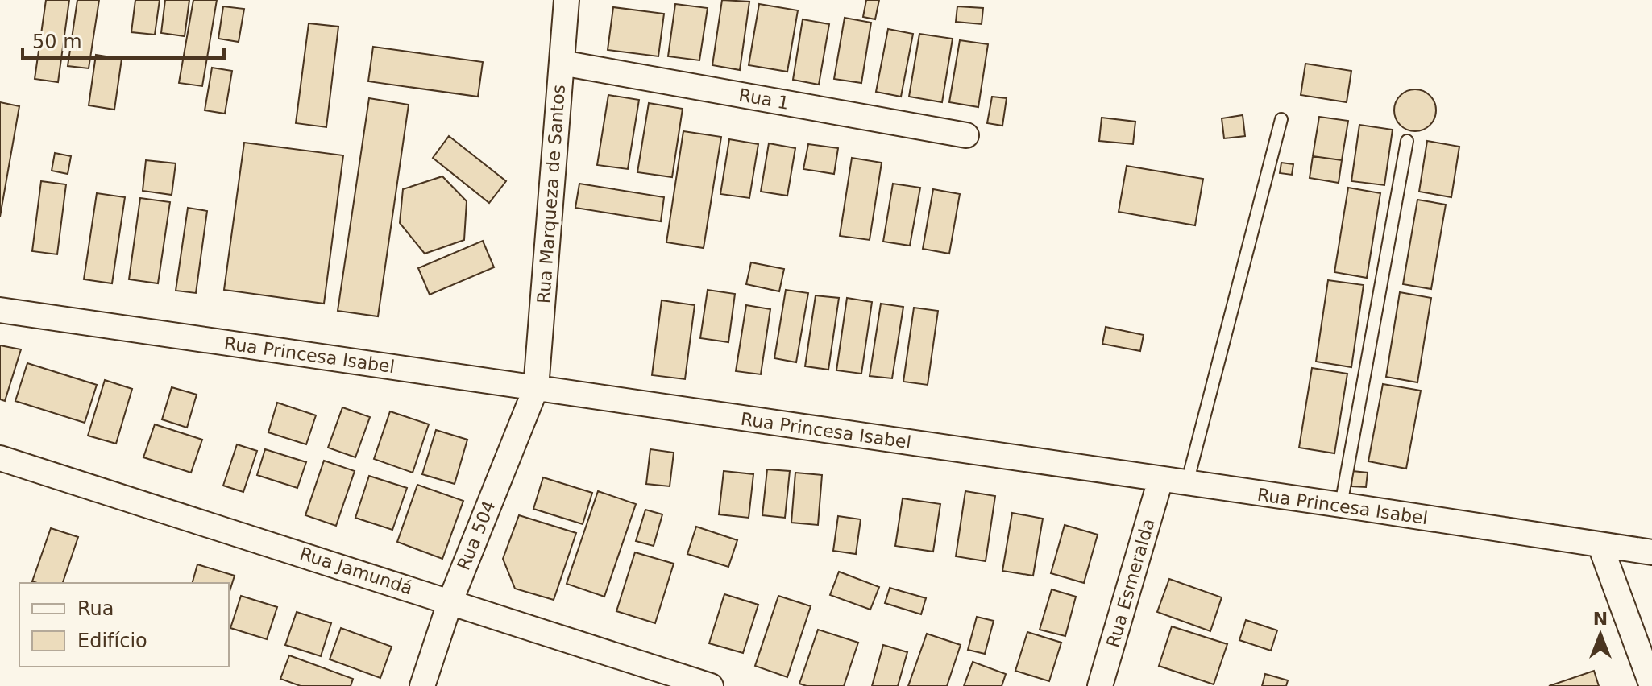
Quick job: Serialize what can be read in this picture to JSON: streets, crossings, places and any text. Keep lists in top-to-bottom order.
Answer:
{
  "streets": {
    "street": [
      "Rua 1",
      "Rua Marqueza de Santos",
      "Rua Princesa Isabel",
      "Rua 504",
      "Rua Jamundá",
      "Rua Esmeralda"
    ]
  },
  "crossings": [
    ["Rua 1", "Rua Marqueza de Santos"],
    ["Rua Marqueza de Santos", "Rua Princesa Isabel"],
    ["Rua Marqueza de Santos", "Rua 504"],
    ["Rua Princesa Isabel", "Rua 504"],
    ["Rua Princesa Isabel", "Rua Esmeralda"],
    ["Rua 504", "Rua Jamundá"]
  ],
  "legend": ["Rua", "Edifício"],
  "scale_bar": "50 m",
  "north": "top"
}
